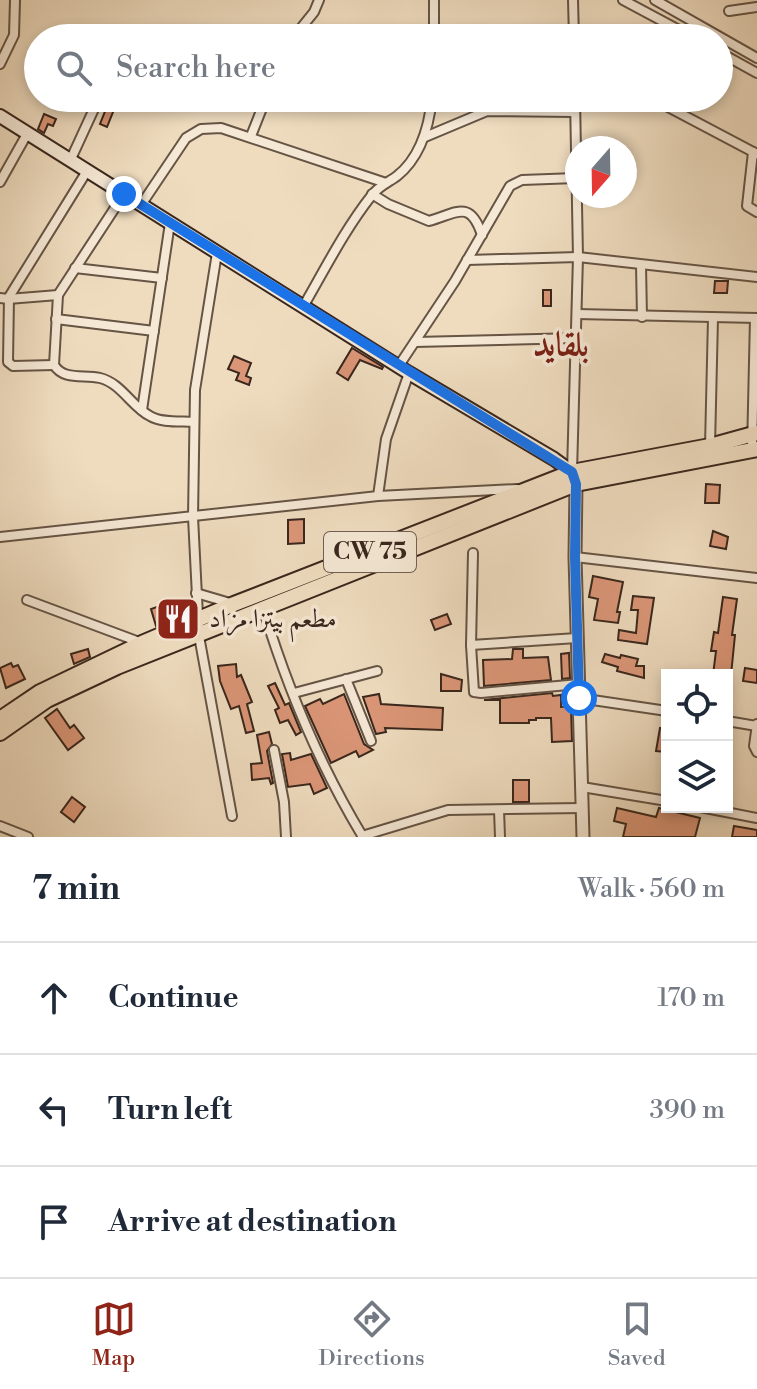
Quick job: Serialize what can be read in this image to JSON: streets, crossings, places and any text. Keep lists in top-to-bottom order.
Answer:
{
  "streets": {
    "main road": ["CW 75"]
  },
  "districts": ["بلقايد"],
  "places": {
    "restaurant": ["مطعم بيتزا مزاد"]
  },
  "north": "bottom",
  "page": {
    "search": "Search here",
    "heading": ["7 min", "Walk · 560 m"],
    "list": [
      ["Continue", "170 m"],
      ["Turn left", "390 m"],
      "Arrive at destination"
    ],
    "nav": ["Map", "Directions", "Saved"]
  }
}
